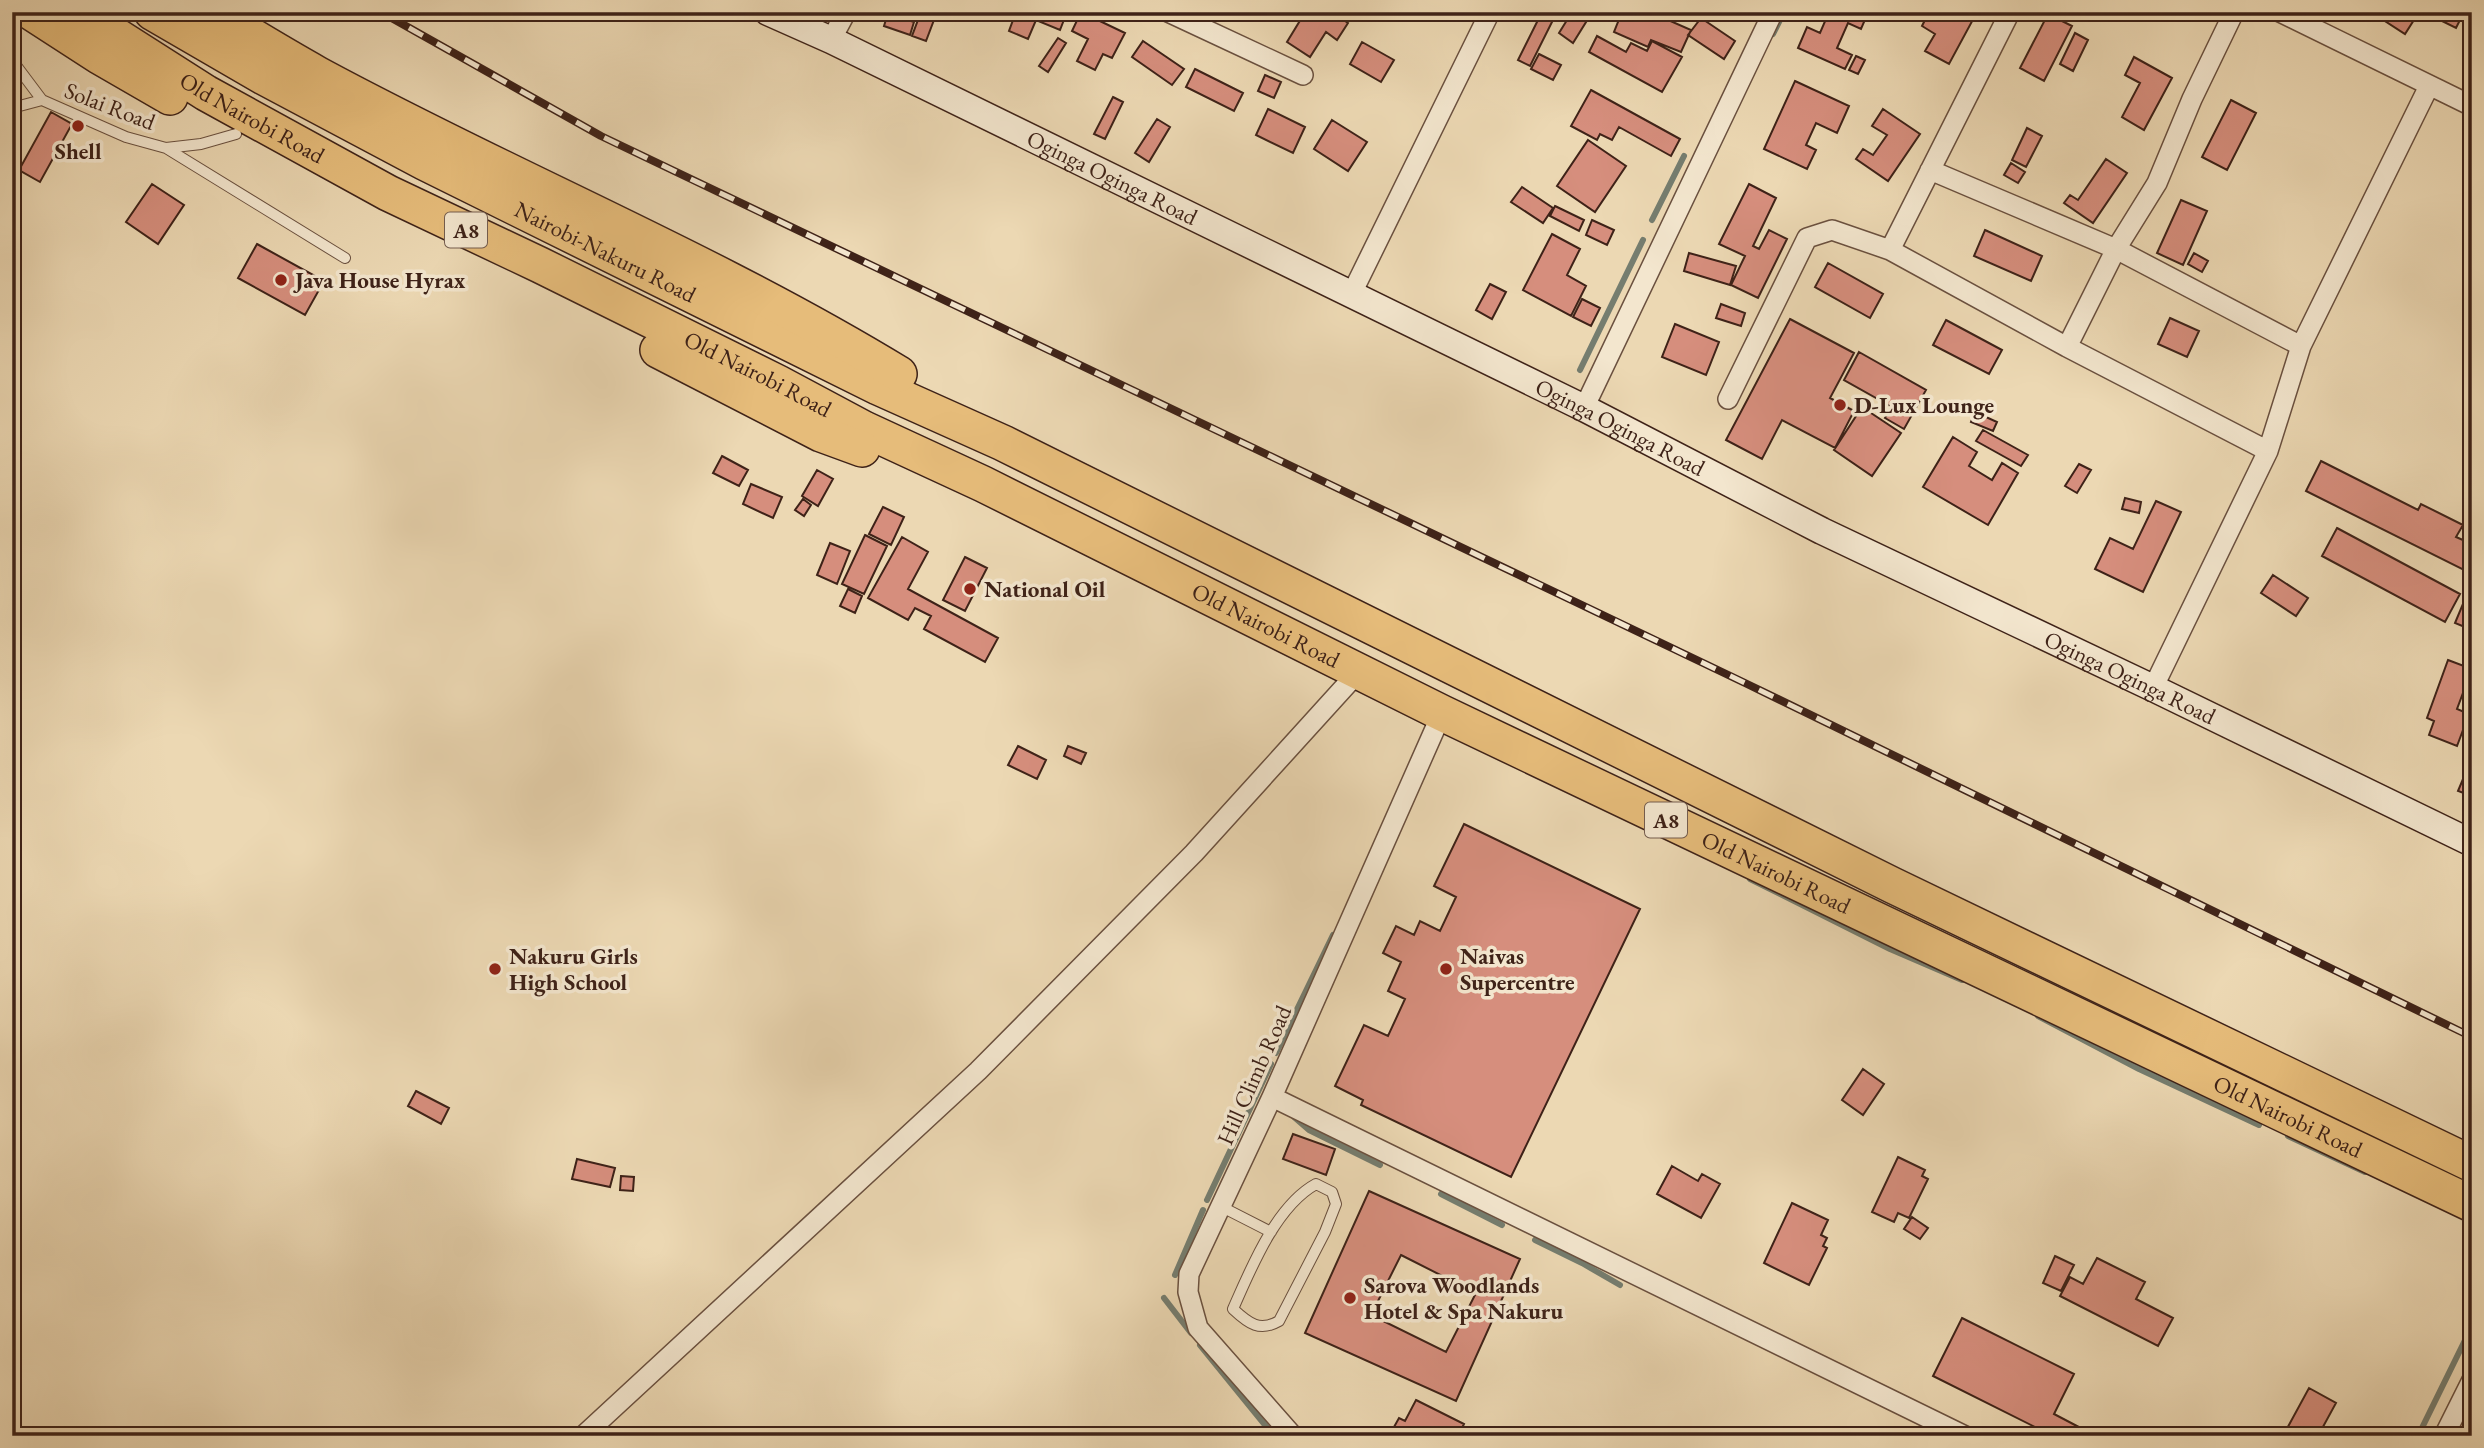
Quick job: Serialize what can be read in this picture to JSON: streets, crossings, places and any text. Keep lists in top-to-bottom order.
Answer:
{
  "streets": {
    "highway": ["Old Nairobi Road", "A8", "Nairobi-Nakuru Road"],
    "street": ["Oginga Oginga Road", "Hill Climb Road"],
    "lane": ["Solai Road"]
  },
  "crossings": [
    ["Old Nairobi Road", "Nairobi-Nakuru Road"],
    ["Old Nairobi Road", "Hill Climb Road"]
  ],
  "places": [
    "Shell",
    "Java House Hyrax",
    "D-Lux Lounge",
    "National Oil",
    "Nakuru Girls High School",
    "Naivas Supercentre",
    "Sarova Woodlands Hotel & Spa Nakuru"
  ]
}
